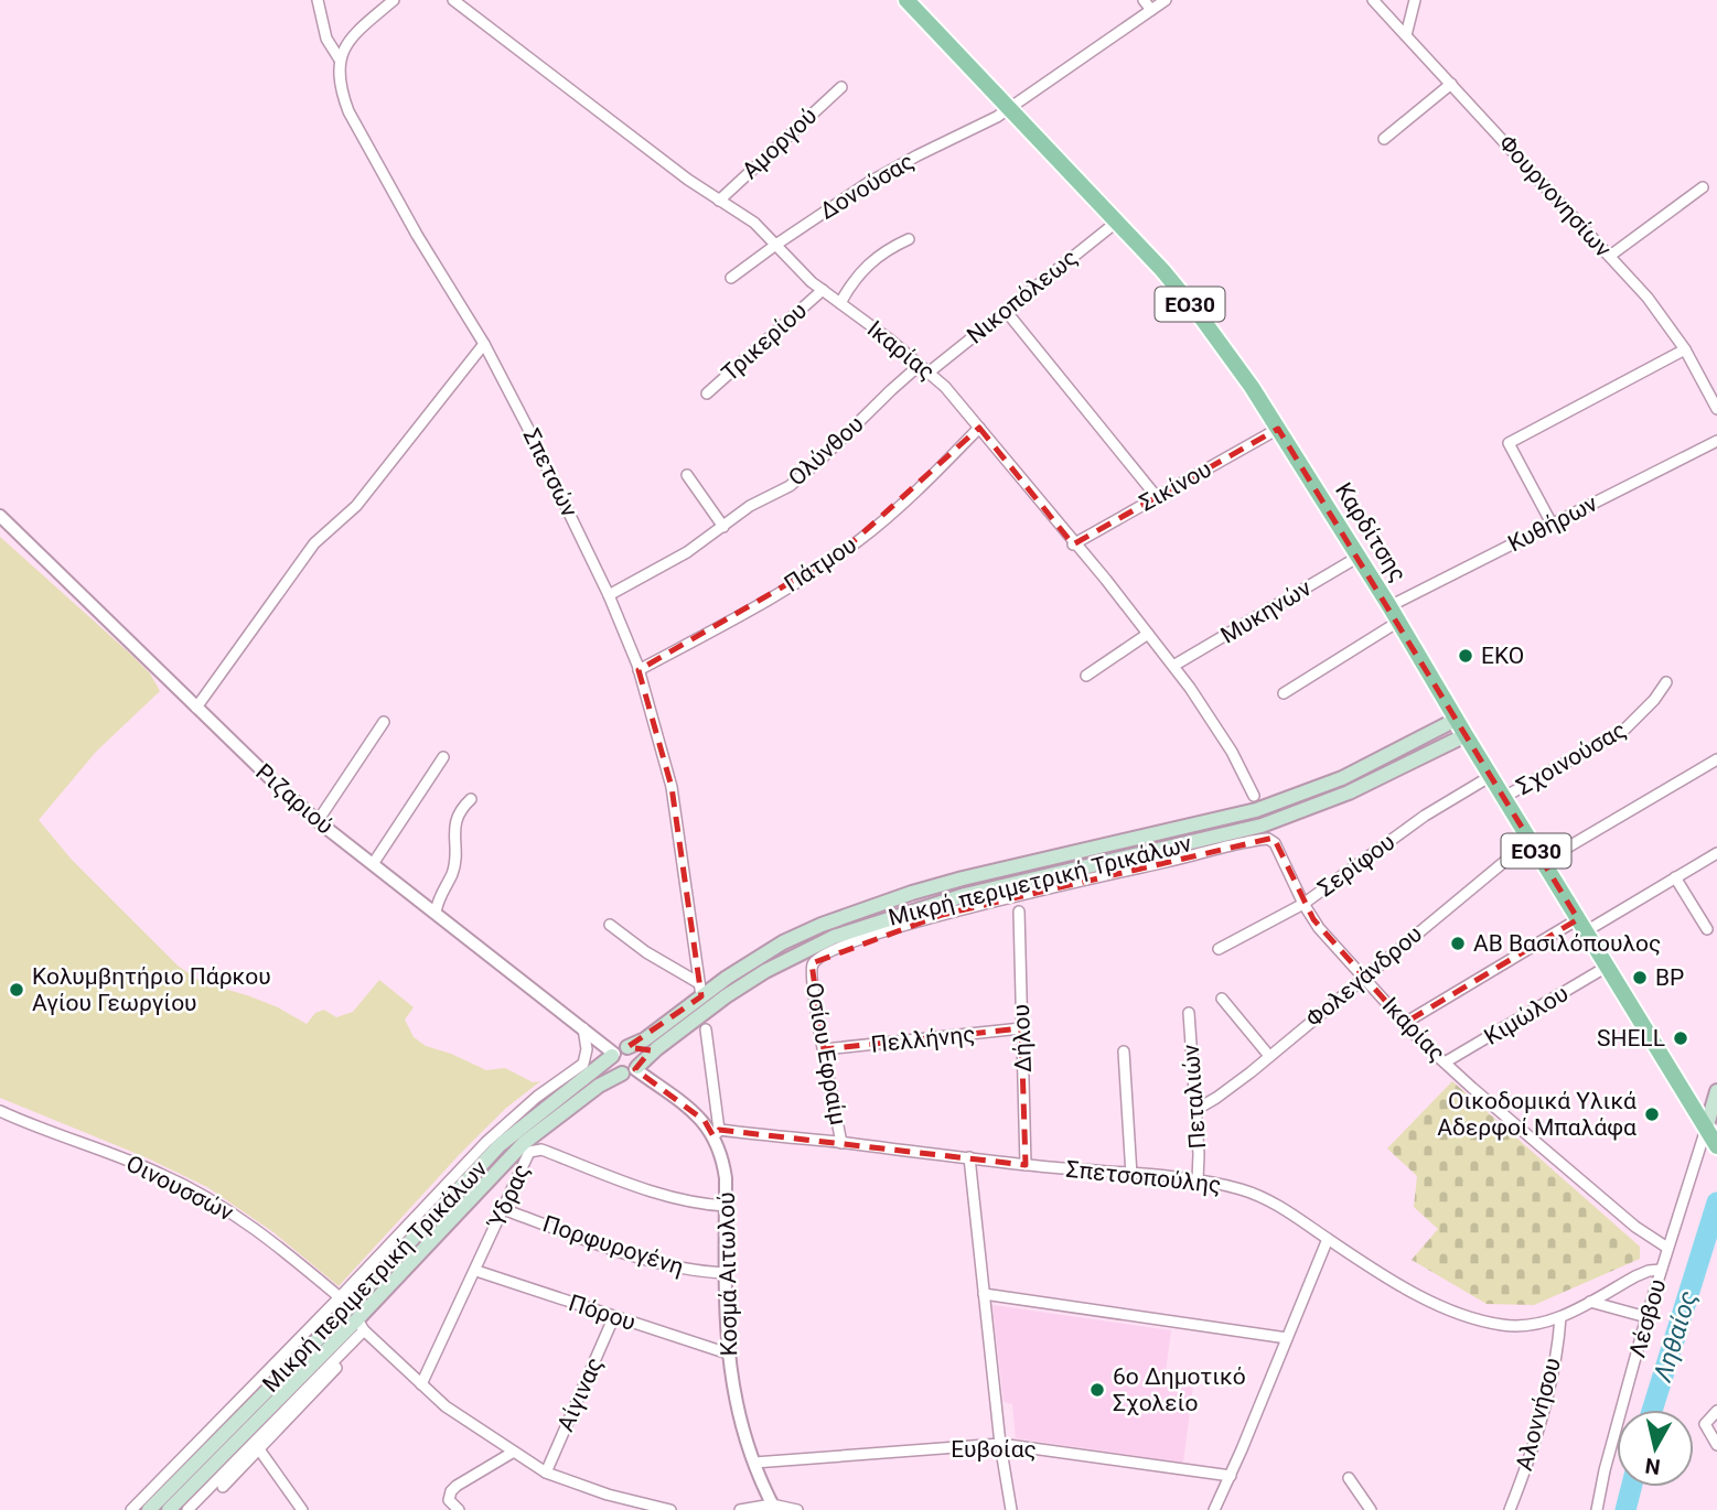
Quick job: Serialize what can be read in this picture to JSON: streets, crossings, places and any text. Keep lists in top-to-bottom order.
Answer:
{
  "streets": {
    "main road": ["ΕΟ30", "Καρδίτσης", "Μικρή περιμετρική Τρικάλων"],
    "street": [
      "Αμοργού",
      "Δονούσας",
      "Φουρνονησίων",
      "Νικοπόλεως",
      "Τρικερίου",
      "Ικαρίας",
      "Ολύνθου",
      "Σπετσών",
      "Σικίνου",
      "Κυθήρων",
      "Πάτμου",
      "Μυκηνών",
      "Σχοινούσας",
      "Ριζαριού",
      "Σερίφου",
      "Φολεγάνδρου",
      "Κιμώλου",
      "Δήλου",
      "Πελλήνης",
      "Οσίου Εφραίμ",
      "Πεταλιών",
      "Σπετσοπούλης",
      "Οινουσσών",
      "Ύδρας",
      "Πορφυρογένη",
      "Κοσμά Αιτωλού",
      "Πόρου",
      "Λέσβου",
      "Αίγινας",
      "Αλοννήσου",
      "Ευβοίας"
    ]
  },
  "crossings": [
    ["Αμοργού", "Ικαρίας"],
    ["Δονούσας", "Ικαρίας"],
    ["Δονούσας", "Καρδίτσης"],
    ["Νικοπόλεως", "Ικαρίας"],
    ["Νικοπόλεως", "Ολύνθου"],
    ["Νικοπόλεως", "Καρδίτσης"],
    ["Τρικερίου", "Ικαρίας"],
    ["Ικαρίας", "Ολύνθου"],
    ["Ικαρίας", "Σικίνου"],
    ["Ικαρίας", "Πάτμου"],
    ["Ικαρίας", "Μυκηνών"],
    ["Ικαρίας", "Σερίφου"],
    ["Ικαρίας", "Φολεγάνδρου"],
    ["Ικαρίας", "Κιμώλου"],
    ["Ικαρίας", "Οσίου Εφραίμ"],
    ["Ικαρίας", "Λέσβου"],
    ["Ολύνθου", "Σπετσών"],
    ["Σπετσών", "Πάτμου"],
    ["Σπετσών", "Μικρή περιμετρική Τρικάλων"],
    ["Σικίνου", "Καρδίτσης"],
    ["Κυθήρων", "Καρδίτσης"],
    ["Καρδίτσης", "Μυκηνών"],
    ["Καρδίτσης", "Σχοινούσας"],
    ["Καρδίτσης", "Σερίφου"],
    ["Καρδίτσης", "Μικρή περιμετρική Τρικάλων"],
    ["Καρδίτσης", "Φολεγάνδρου"],
    ["Καρδίτσης", "Κιμώλου"],
    ["Καρδίτσης", "Λέσβου"],
    ["Ριζαριού", "Μικρή περιμετρική Τρικάλων"],
    ["Μικρή περιμετρική Τρικάλων", "Κοσμά Αιτωλού"],
    ["Φολεγάνδρου", "Πεταλιών"],
    ["Δήλου", "Πελλήνης"],
    ["Δήλου", "Σπετσοπούλης"],
    ["Πελλήνης", "Οσίου Εφραίμ"],
    ["Οσίου Εφραίμ", "Σπετσοπούλης"],
    ["Πεταλιών", "Σπετσοπούλης"],
    ["Σπετσοπούλης", "Κοσμά Αιτωλού"],
    ["Σπετσοπούλης", "Λέσβου"],
    ["Σπετσοπούλης", "Αλοννήσου"],
    ["Ύδρας", "Πορφυρογένη"],
    ["Ύδρας", "Κοσμά Αιτωλού"],
    ["Ύδρας", "Πόρου"],
    ["Πορφυρογένη", "Κοσμά Αιτωλού"],
    ["Κοσμά Αιτωλού", "Πόρου"],
    ["Κοσμά Αιτωλού", "Ευβοίας"],
    ["Πόρου", "Αίγινας"]
  ],
  "water": ["Ληθαίος"],
  "places": [
    "EKO",
    "ΑΒ Βασιλόπουλος",
    "BP",
    "Κολυμβητήριο Πάρκου Αγίου Γεωργίου",
    "SHELL",
    "Οικοδομικά Υλικά Αδερφοί Μπαλάφα",
    "6ο Δημοτικό Σχολείο"
  ],
  "north": "bottom"
}
